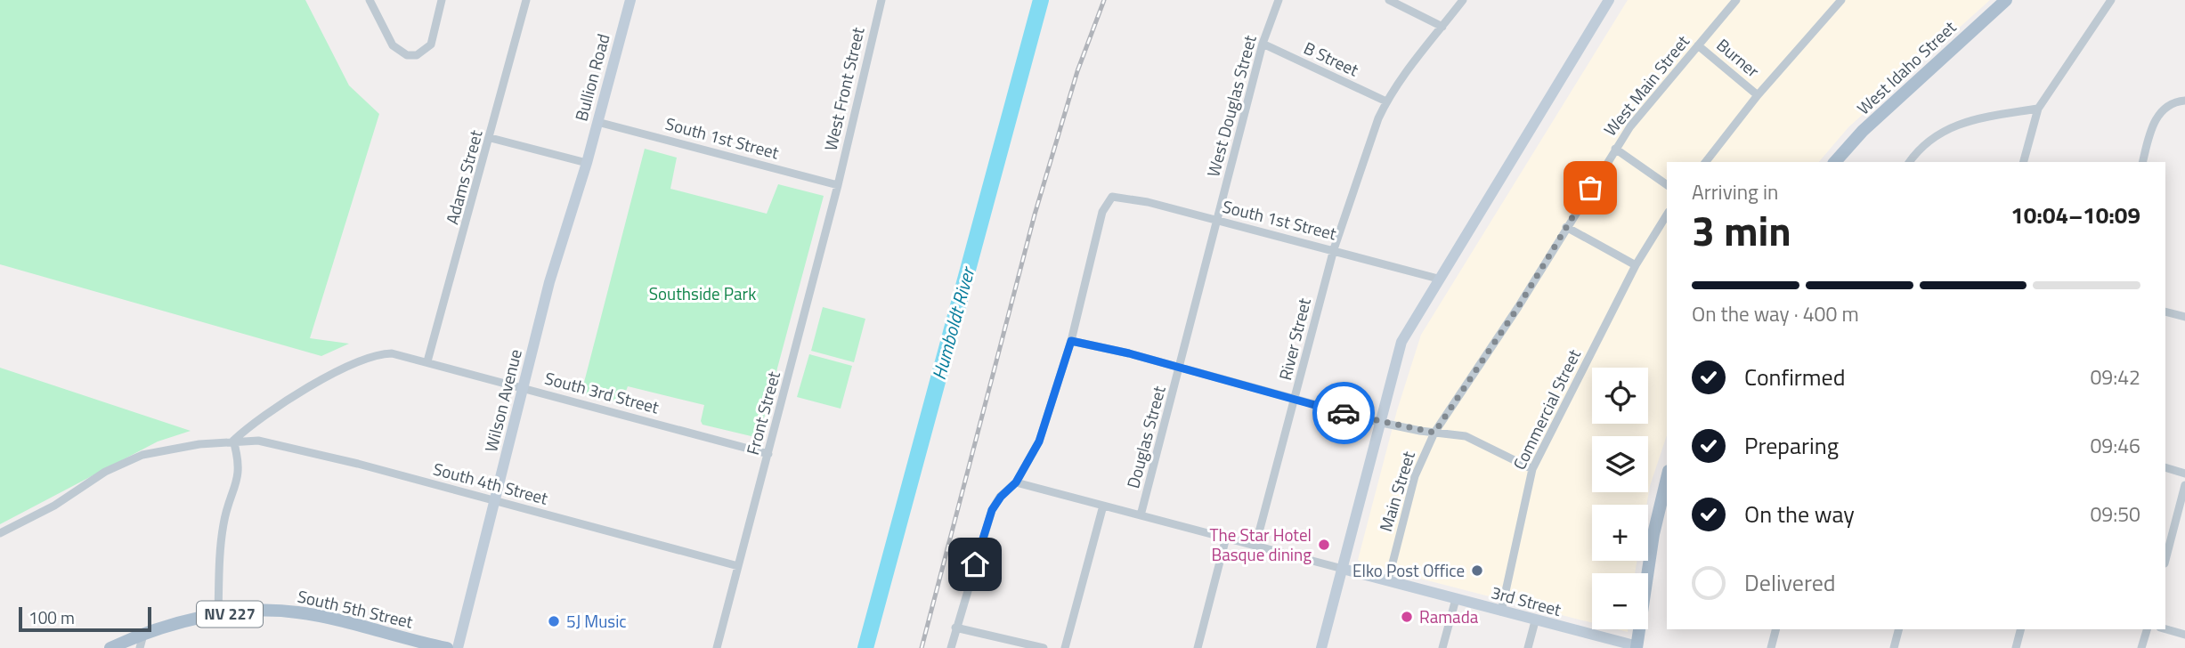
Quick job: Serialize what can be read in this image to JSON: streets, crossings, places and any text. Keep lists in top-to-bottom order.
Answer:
{
  "streets": {
    "main road": ["West Idaho Street", "South 5th Street", "NV 227"],
    "street": [
      "Burner",
      "B Street",
      "Bullion Road",
      "West Main Street",
      "West Front Street",
      "West Douglas Street",
      "South 1st Street",
      "Adams Street",
      "River Street",
      "South 3rd Street",
      "Wilson Avenue",
      "Commercial Street",
      "Front Street",
      "Douglas Street",
      "South 4th Street",
      "Main Street",
      "3rd Street"
    ]
  },
  "crossings": [
    ["Burner", "West Main Street"],
    ["B Street", "West Douglas Street"],
    ["B Street", "River Street"],
    ["Bullion Road", "South 1st Street"],
    ["Bullion Road", "Wilson Avenue"],
    ["West Main Street", "Main Street"],
    ["West Front Street", "South 1st Street"],
    ["West Front Street", "Front Street"],
    ["West Douglas Street", "South 1st Street"],
    ["West Douglas Street", "Douglas Street"],
    ["South 1st Street", "River Street"],
    ["South 1st Street", "Front Street"],
    ["South 1st Street", "Douglas Street"],
    ["Adams Street", "South 3rd Street"],
    ["River Street", "3rd Street"],
    ["South 3rd Street", "Wilson Avenue"],
    ["South 3rd Street", "Front Street"],
    ["South 3rd Street", "South 4th Street"],
    ["Wilson Avenue", "South 4th Street"],
    ["Commercial Street", "3rd Street"],
    ["Front Street", "South 4th Street"],
    ["Main Street", "3rd Street"]
  ],
  "water": ["Humboldt River"],
  "parks": ["Southside Park"],
  "places": [
    "The Star Hotel Basque dining",
    "Elko Post Office",
    "Ramada",
    "5J Music"
  ],
  "scale_bar": "100 m",
  "page": {
    "heading": ["3 min", "Arriving in", "10:04–10:09"],
    "bar": "On the way · 400 m",
    "list": [
      ["Confirmed", "09:42"],
      ["Preparing", "09:46"],
      ["On the way", "09:50"],
      "Delivered"
    ],
    "map_buttons": ["+", "−"],
    "scale": "100 m"
  }
}
